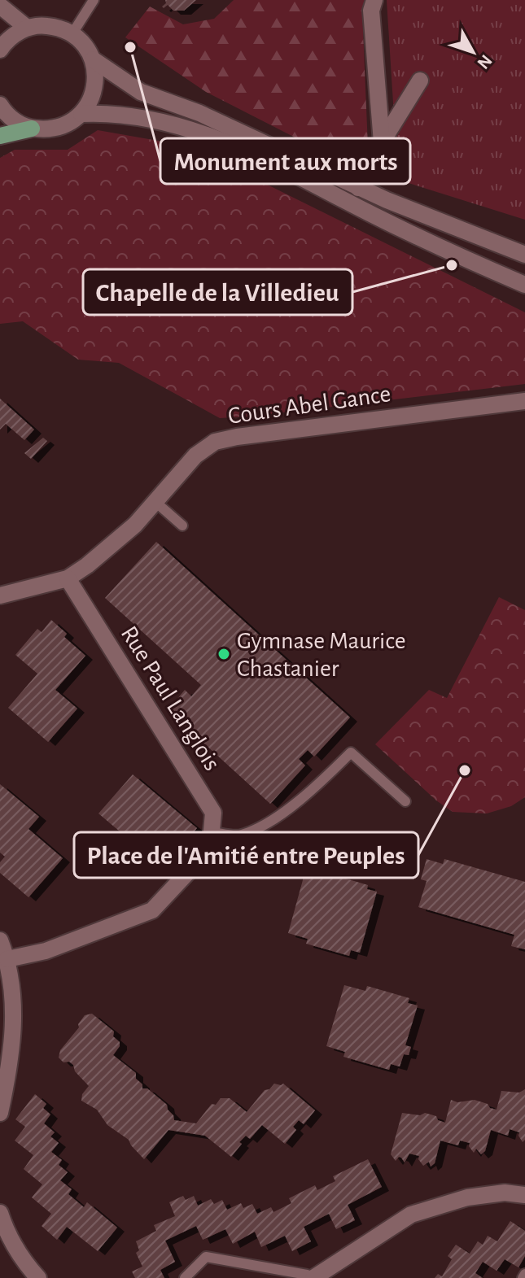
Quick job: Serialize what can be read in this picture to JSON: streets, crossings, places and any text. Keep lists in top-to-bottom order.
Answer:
{
  "streets": {
    "street": ["Cours Abel Gance", "Rue Paul Langlois"]
  },
  "crossings": [
    ["Cours Abel Gance", "Rue Paul Langlois"]
  ],
  "places": [
    "Monument aux morts",
    "Chapelle de la Villedieu",
    "Gymnase Maurice Chastanier",
    "Place de l'Amitié entre Peuples"
  ],
  "north": "bottom right"
}
